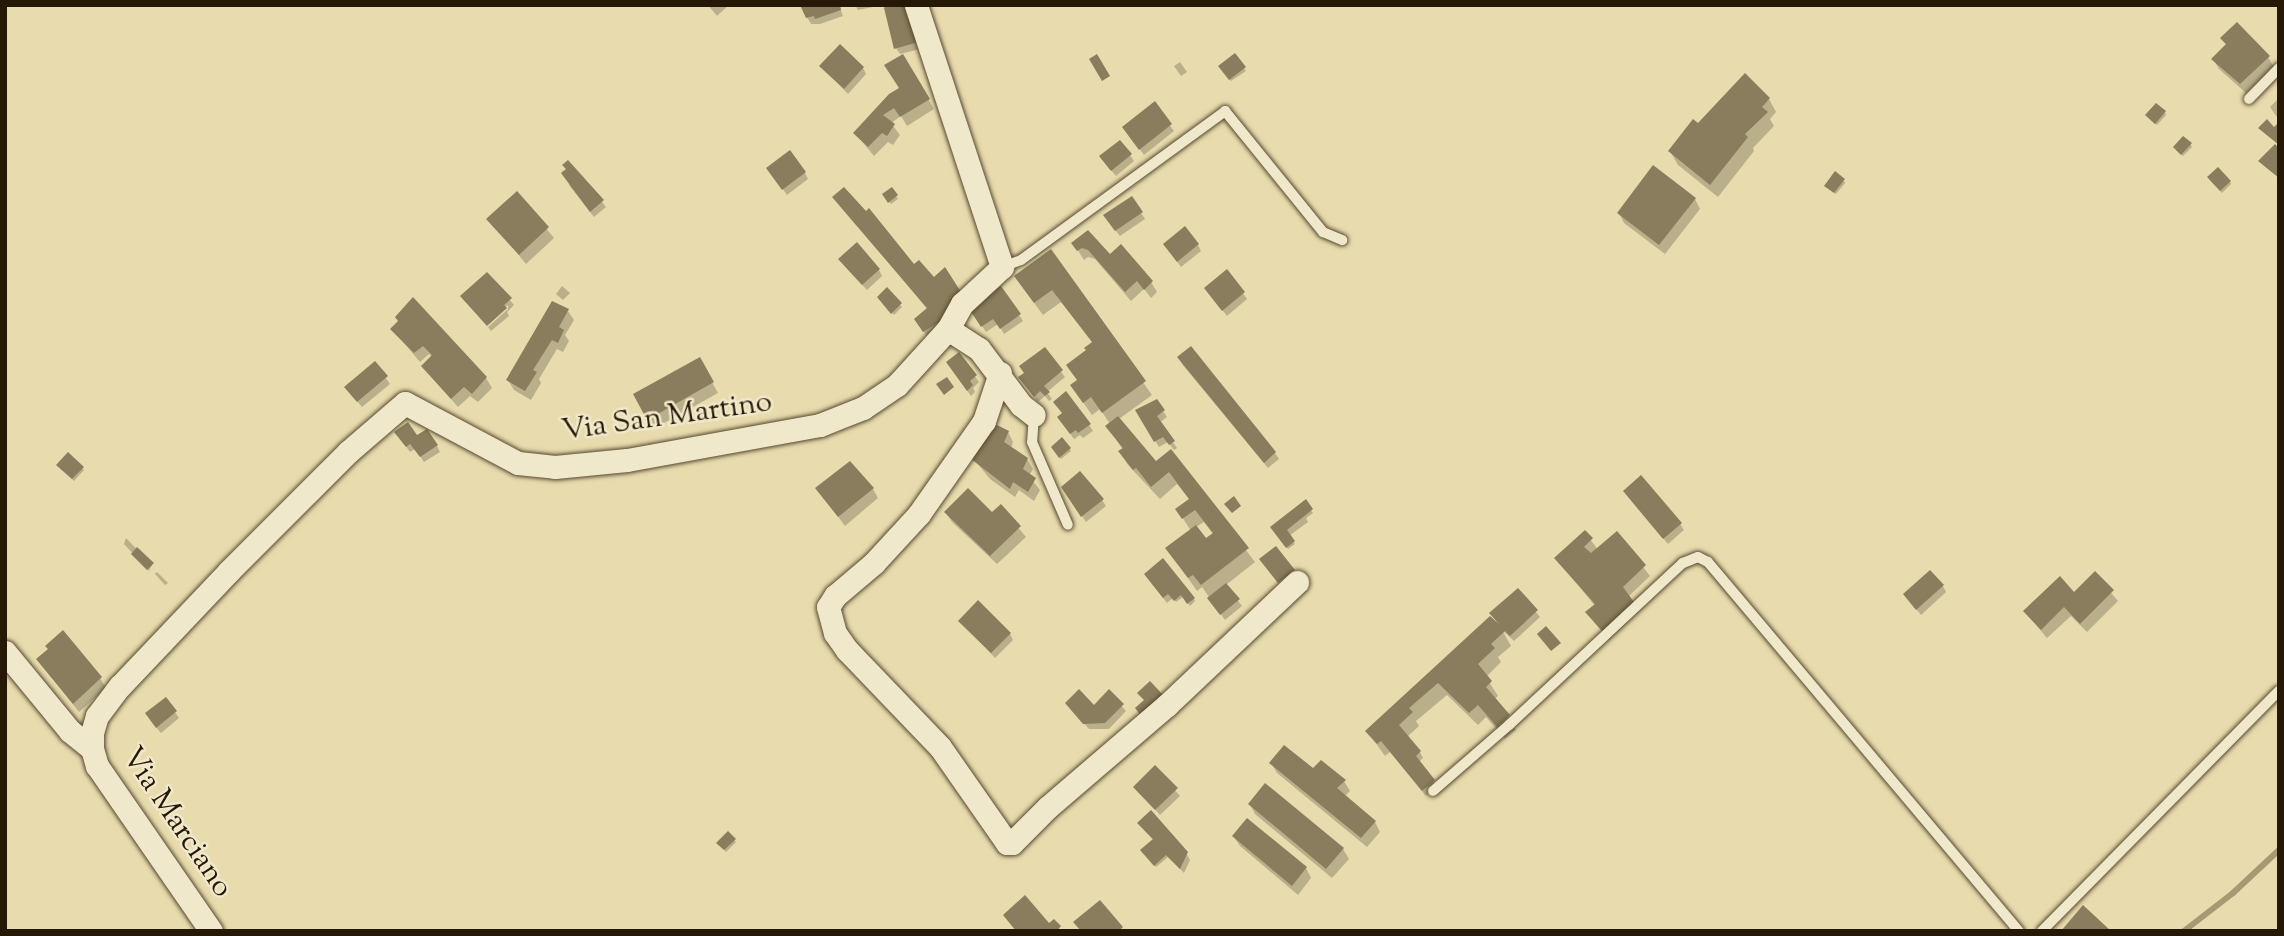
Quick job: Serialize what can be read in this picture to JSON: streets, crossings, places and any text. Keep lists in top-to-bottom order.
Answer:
{
  "streets": {
    "street": ["Via San Martino", "Via Marciano"]
  },
  "crossings": [
    ["Via San Martino", "Via Marciano"]
  ]
}
